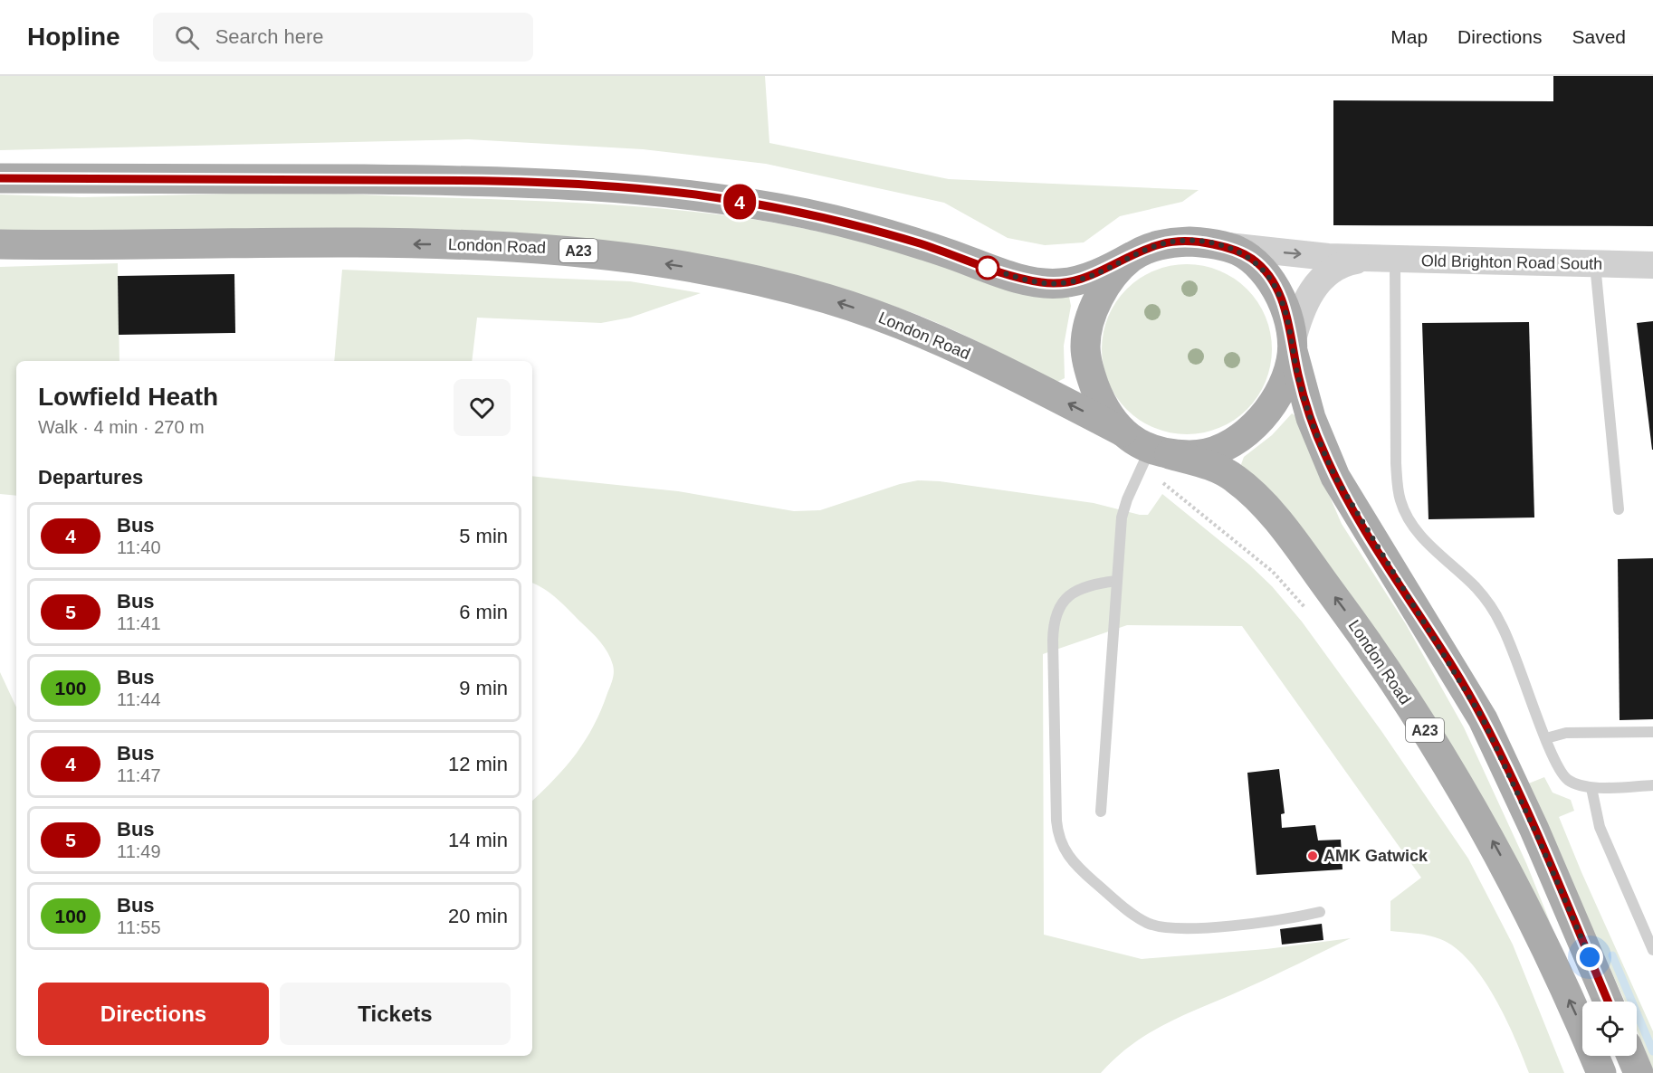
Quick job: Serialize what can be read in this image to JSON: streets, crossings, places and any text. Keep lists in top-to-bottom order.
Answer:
{
  "streets": {
    "main road": ["London Road", "A23"],
    "street": ["Old Brighton Road South"]
  },
  "places": ["AMK Gatwick"],
  "lines": ["bus line 4"],
  "page": {
    "header": "Hopline",
    "search": "Search here",
    "nav": ["Map", "Directions", "Saved"],
    "on_map": "4",
    "heading": [
      ["Lowfield Heath", "Walk · 4 min · 270 m"],
      "Departures"
    ],
    "list": [
      {
        "mark": "4",
        "name": "Bus",
        "note": "11:40",
        "value": "5 min"
      },
      {
        "mark": "5",
        "name": "Bus",
        "note": "11:41",
        "value": "6 min"
      },
      {
        "mark": "100",
        "name": "Bus",
        "note": "11:44",
        "value": "9 min"
      },
      {
        "mark": "4",
        "name": "Bus",
        "note": "11:47",
        "value": "12 min"
      },
      {
        "mark": "5",
        "name": "Bus",
        "note": "11:49",
        "value": "14 min"
      },
      {
        "mark": "100",
        "name": "Bus",
        "note": "11:55",
        "value": "20 min"
      }
    ],
    "buttons": ["Directions", "Tickets"]
  }
}
